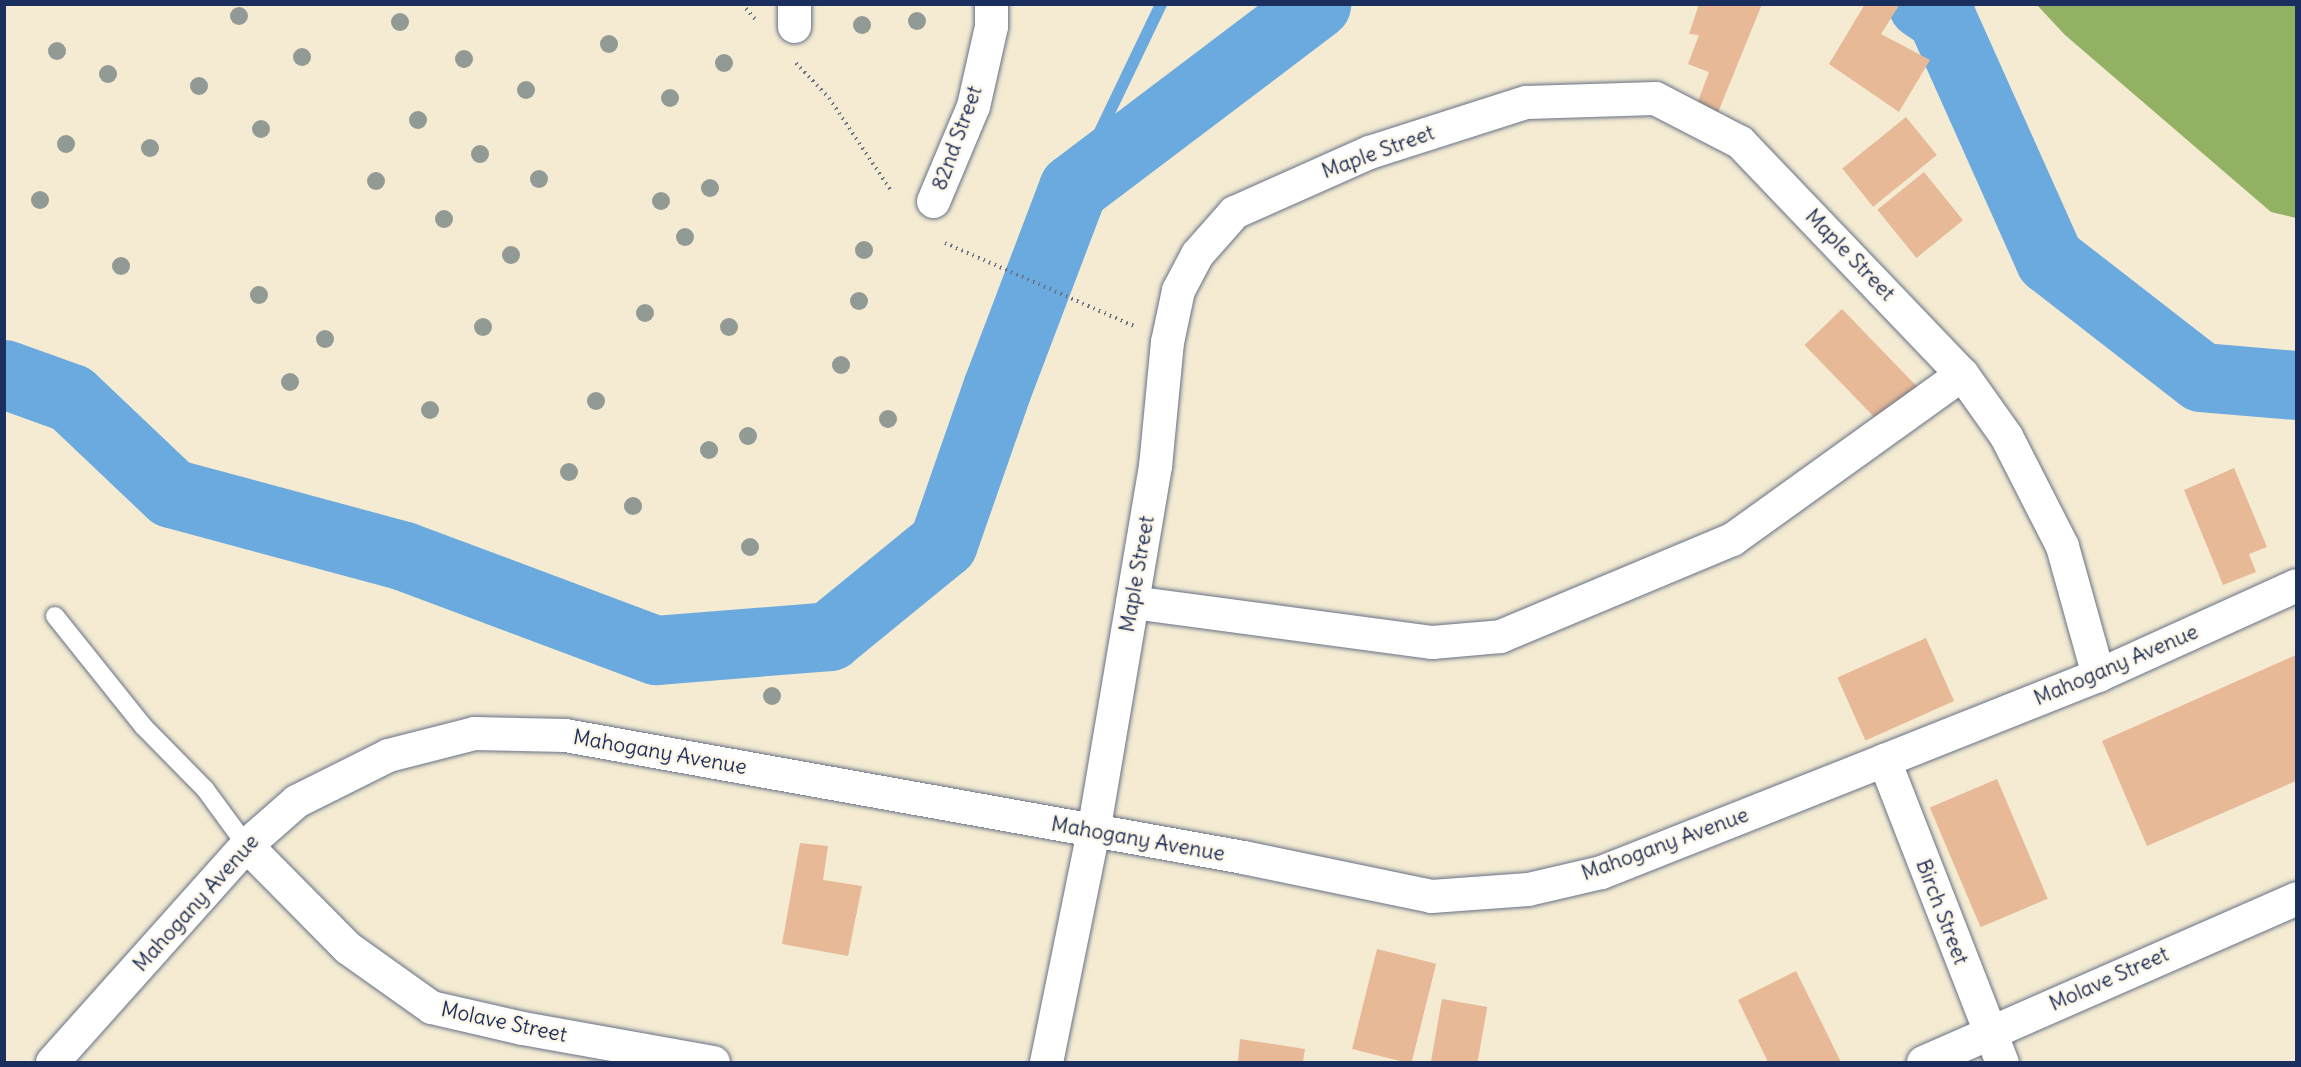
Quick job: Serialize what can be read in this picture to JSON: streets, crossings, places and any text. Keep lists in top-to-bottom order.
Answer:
{
  "streets": {
    "street": [
      "82nd Street",
      "Maple Street",
      "Mahogany Avenue",
      "Birch Street",
      "Molave Street"
    ]
  },
  "crossings": [
    ["Maple Street", "Mahogany Avenue"],
    ["Mahogany Avenue", "Birch Street"],
    ["Mahogany Avenue", "Molave Street"],
    ["Birch Street", "Molave Street"]
  ]
}
